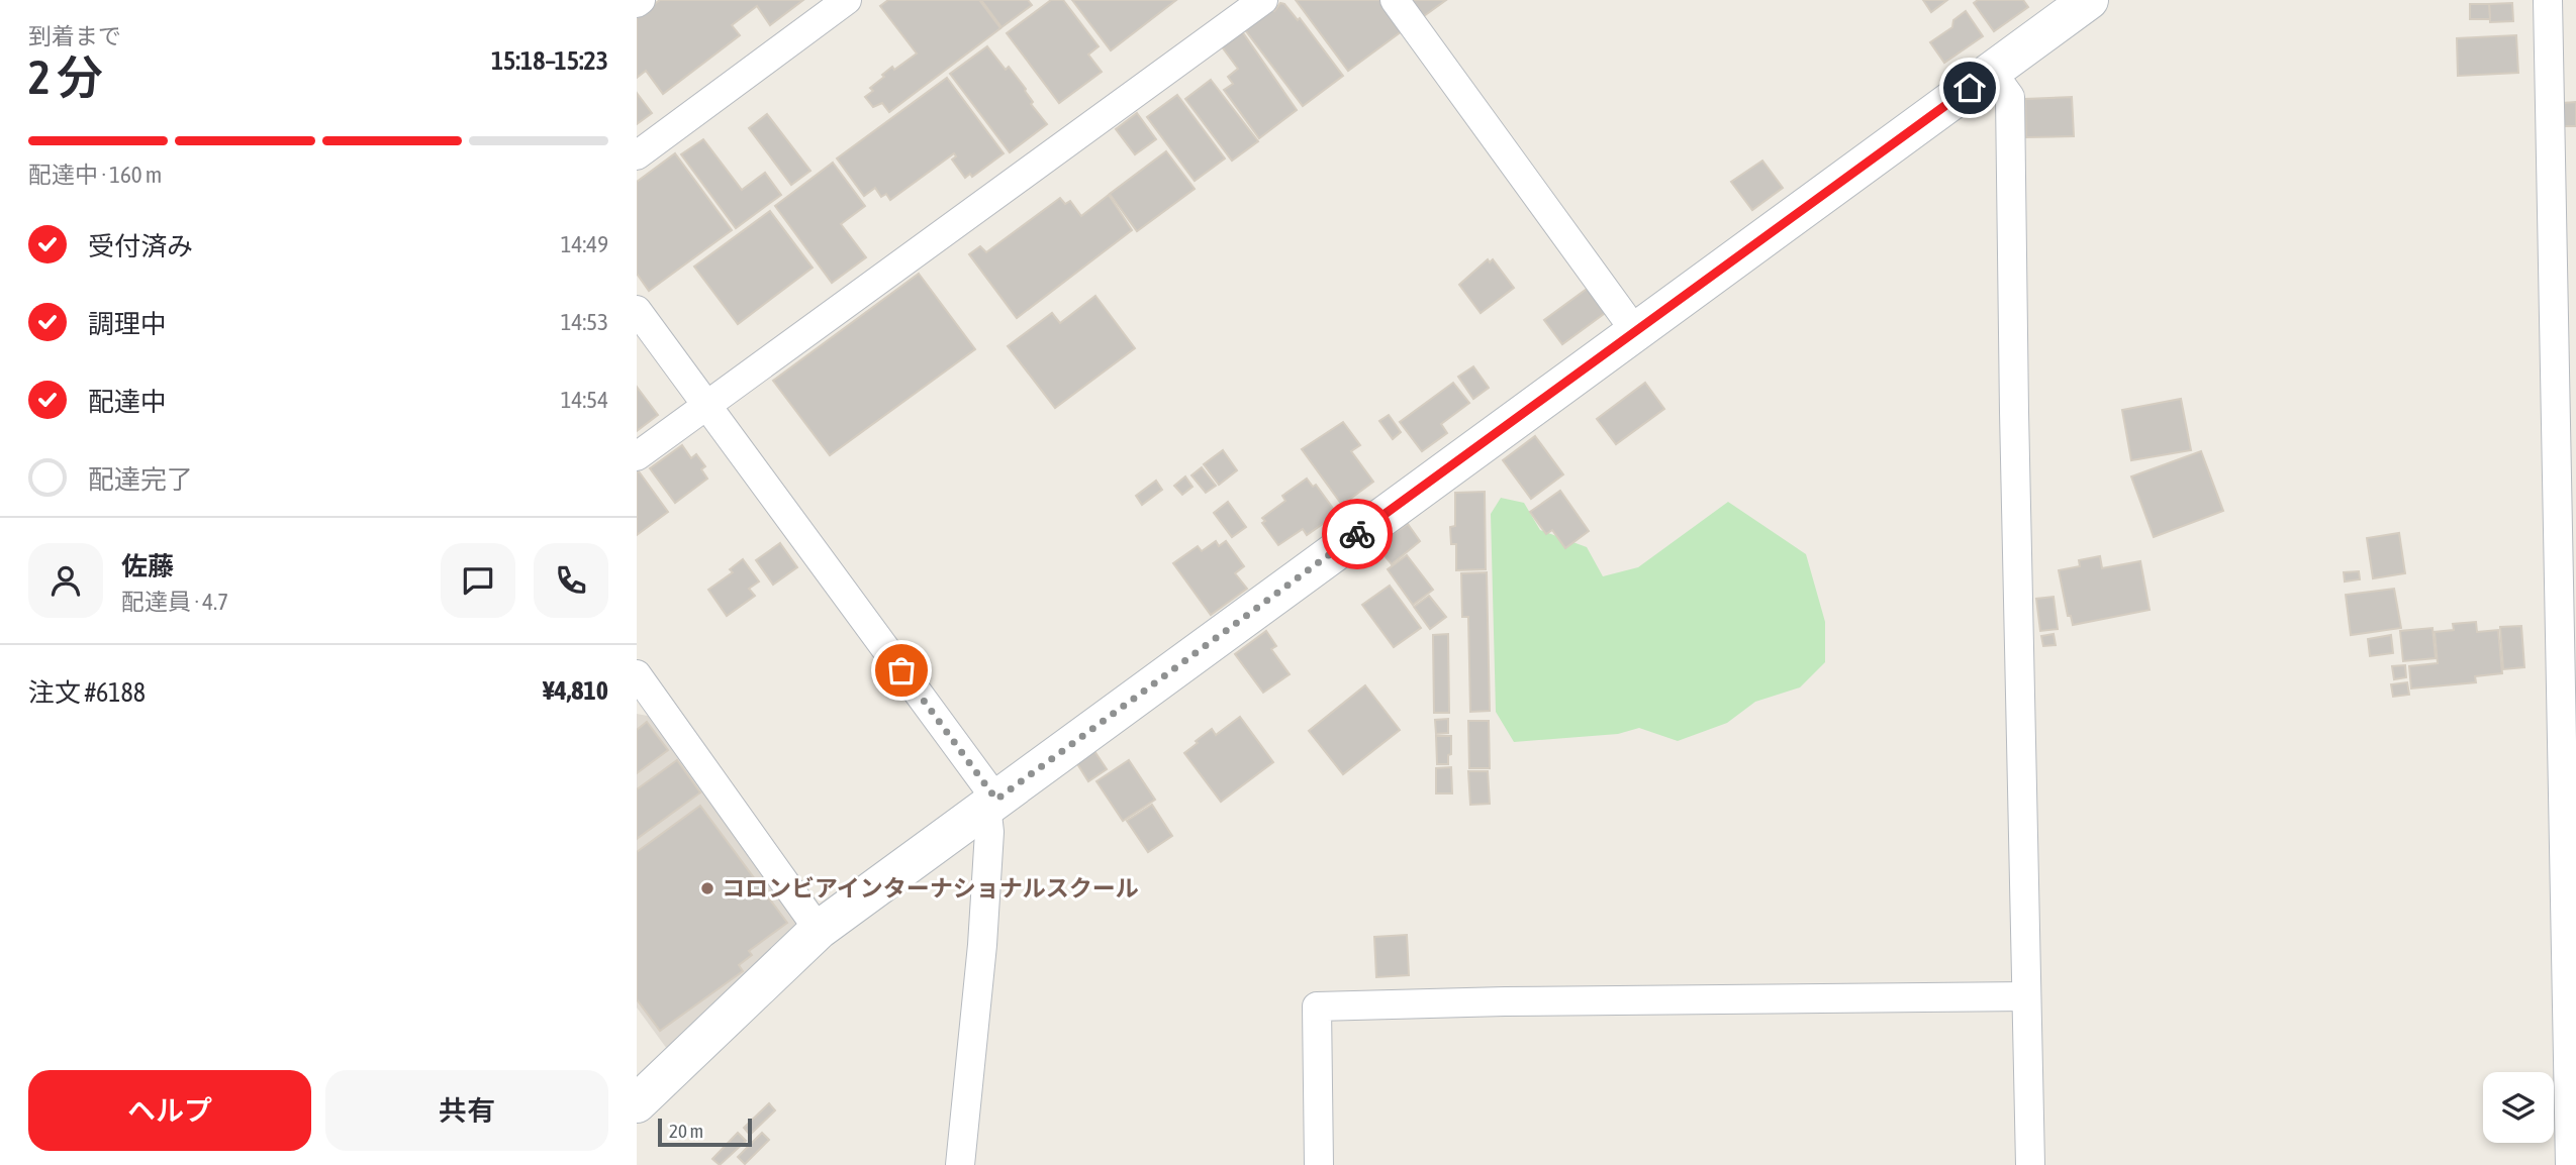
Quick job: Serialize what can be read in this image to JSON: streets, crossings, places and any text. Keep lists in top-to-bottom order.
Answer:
{
  "places": ["コロンビアインターナショナルスクール"],
  "scale_bar": "20 m",
  "page": {
    "heading": ["2 分", "到着まで", "15:18–15:23"],
    "panel": [
      "佐藤",
      "配達員 · 4.7",
      "注文 #6188",
      "¥4,810"
    ],
    "bar": "配達中 · 160 m",
    "list": [
      ["受付済み", "14:49"],
      ["調理中", "14:53"],
      ["配達中", "14:54"],
      "配達完了"
    ],
    "buttons": ["ヘルプ", "共有"],
    "scale": "20 m"
  }
}
